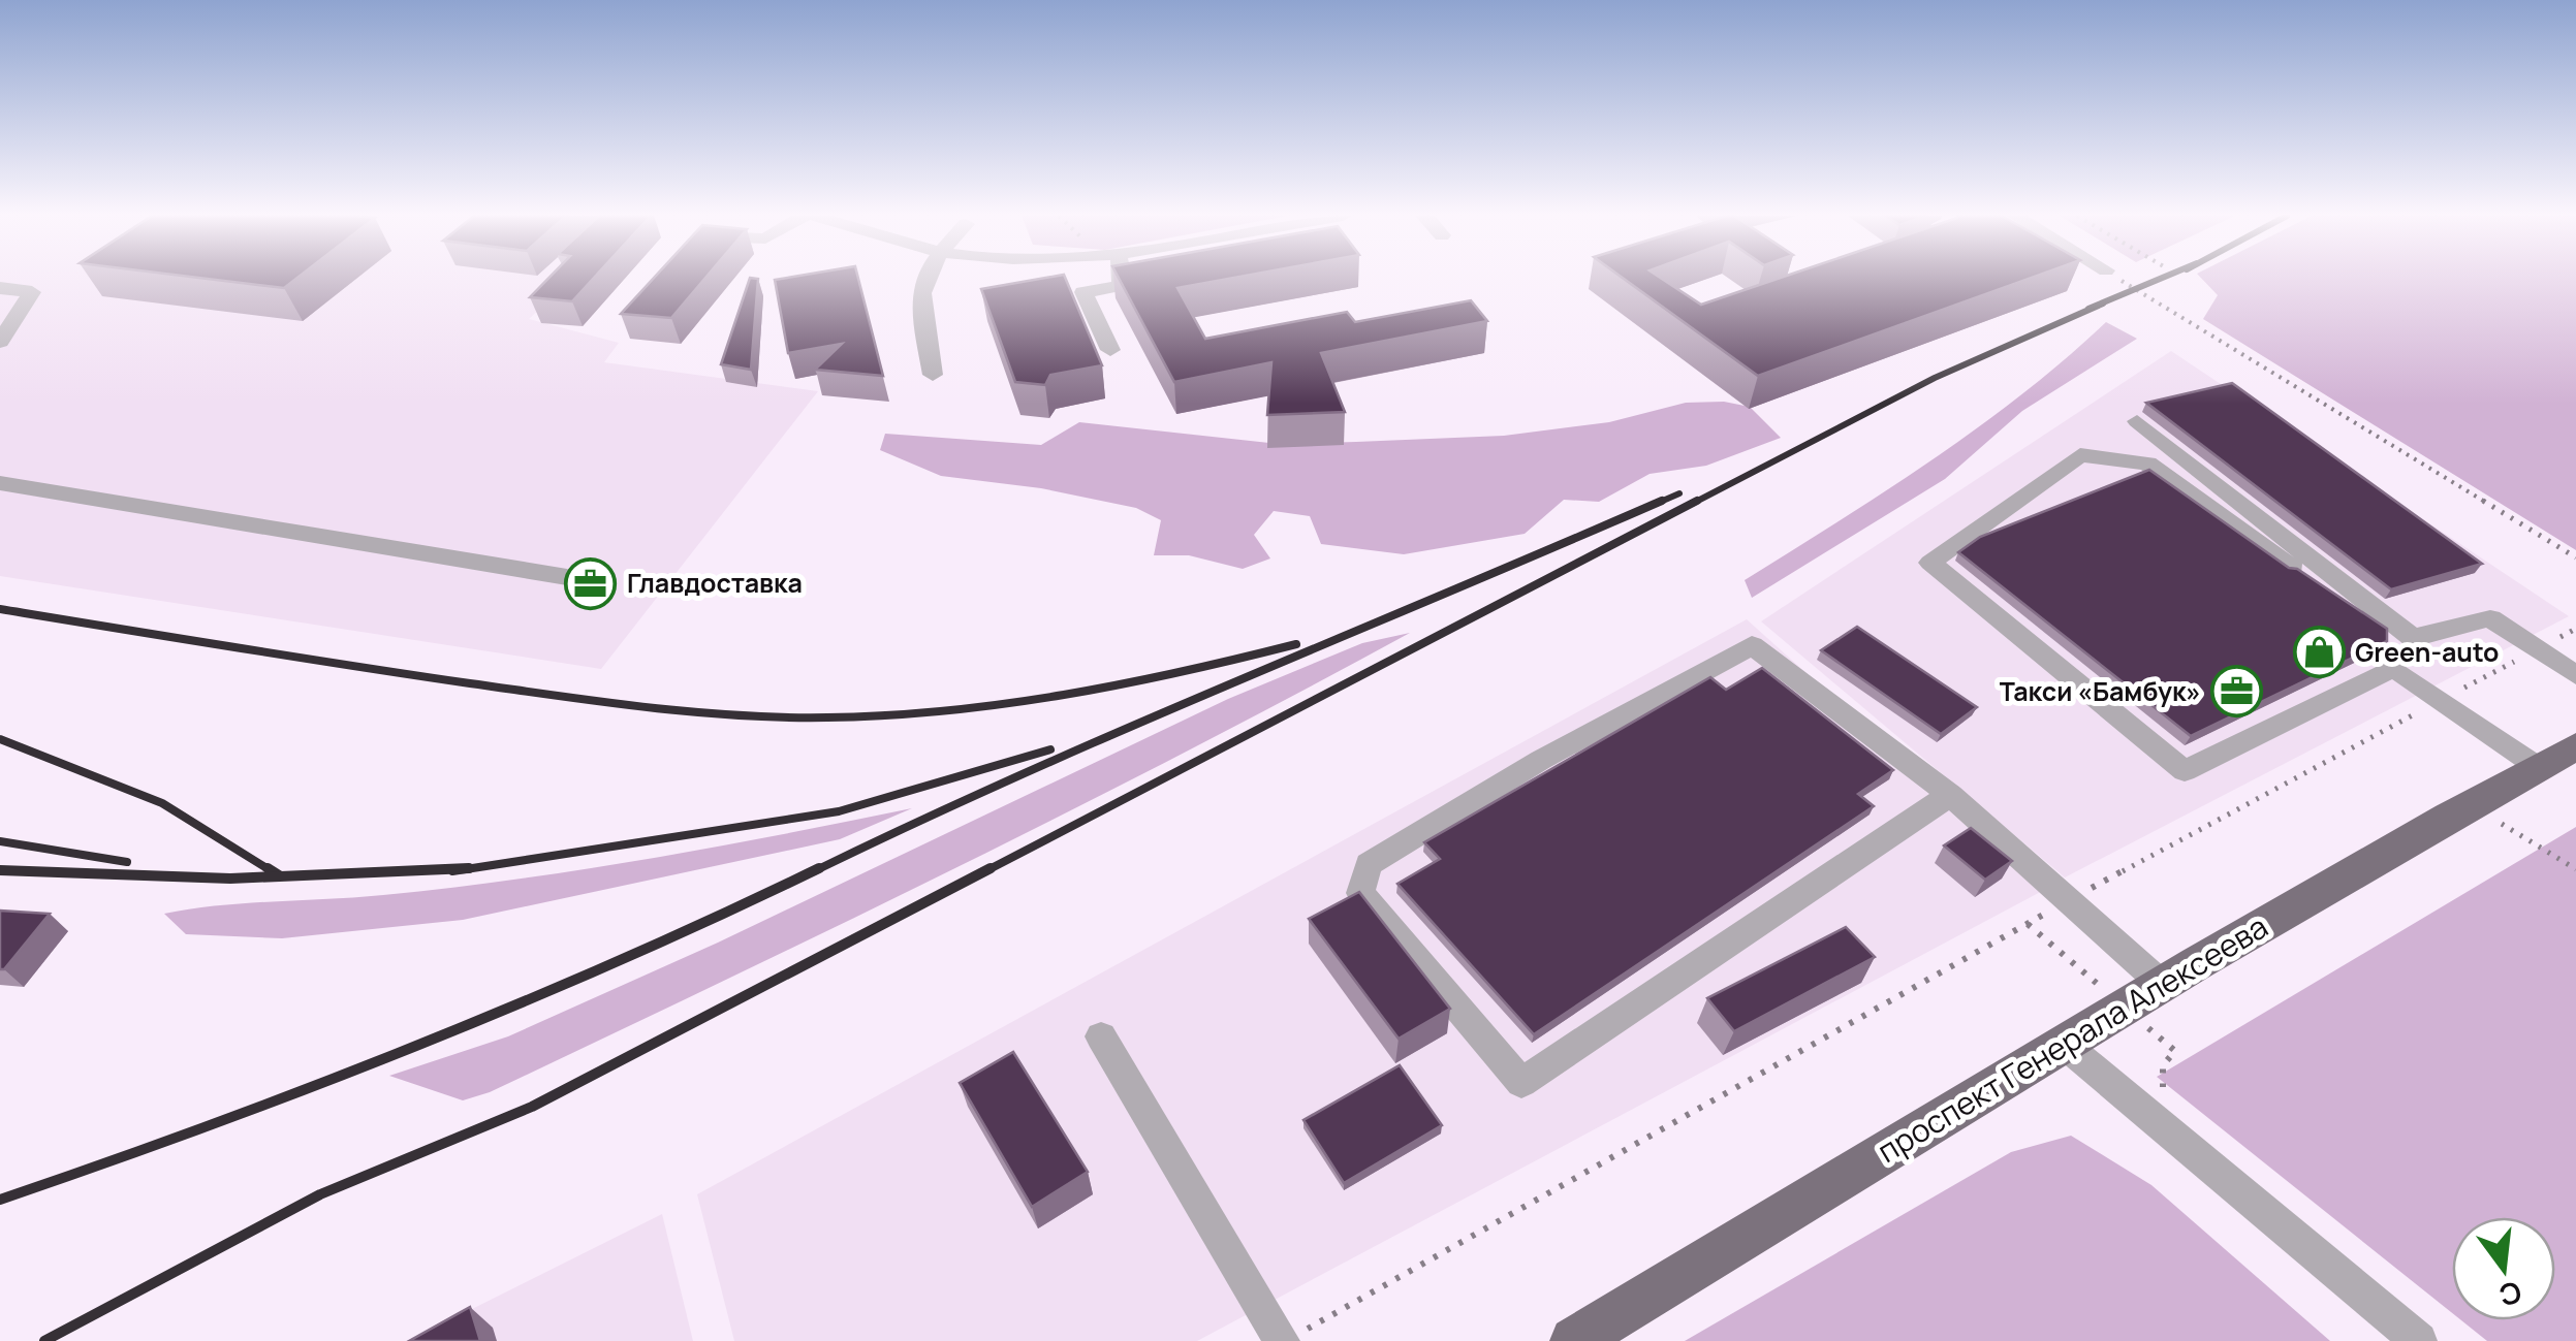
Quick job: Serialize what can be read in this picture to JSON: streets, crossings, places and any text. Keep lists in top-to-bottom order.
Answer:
{
  "streets": {
    "main road": ["проспект Генерала Алексеева"]
  },
  "places": {
    "office": ["Главдоставка", "Такси «Бамбук»"],
    "shop": ["Green-auto"]
  },
  "north": "bottom"
}
